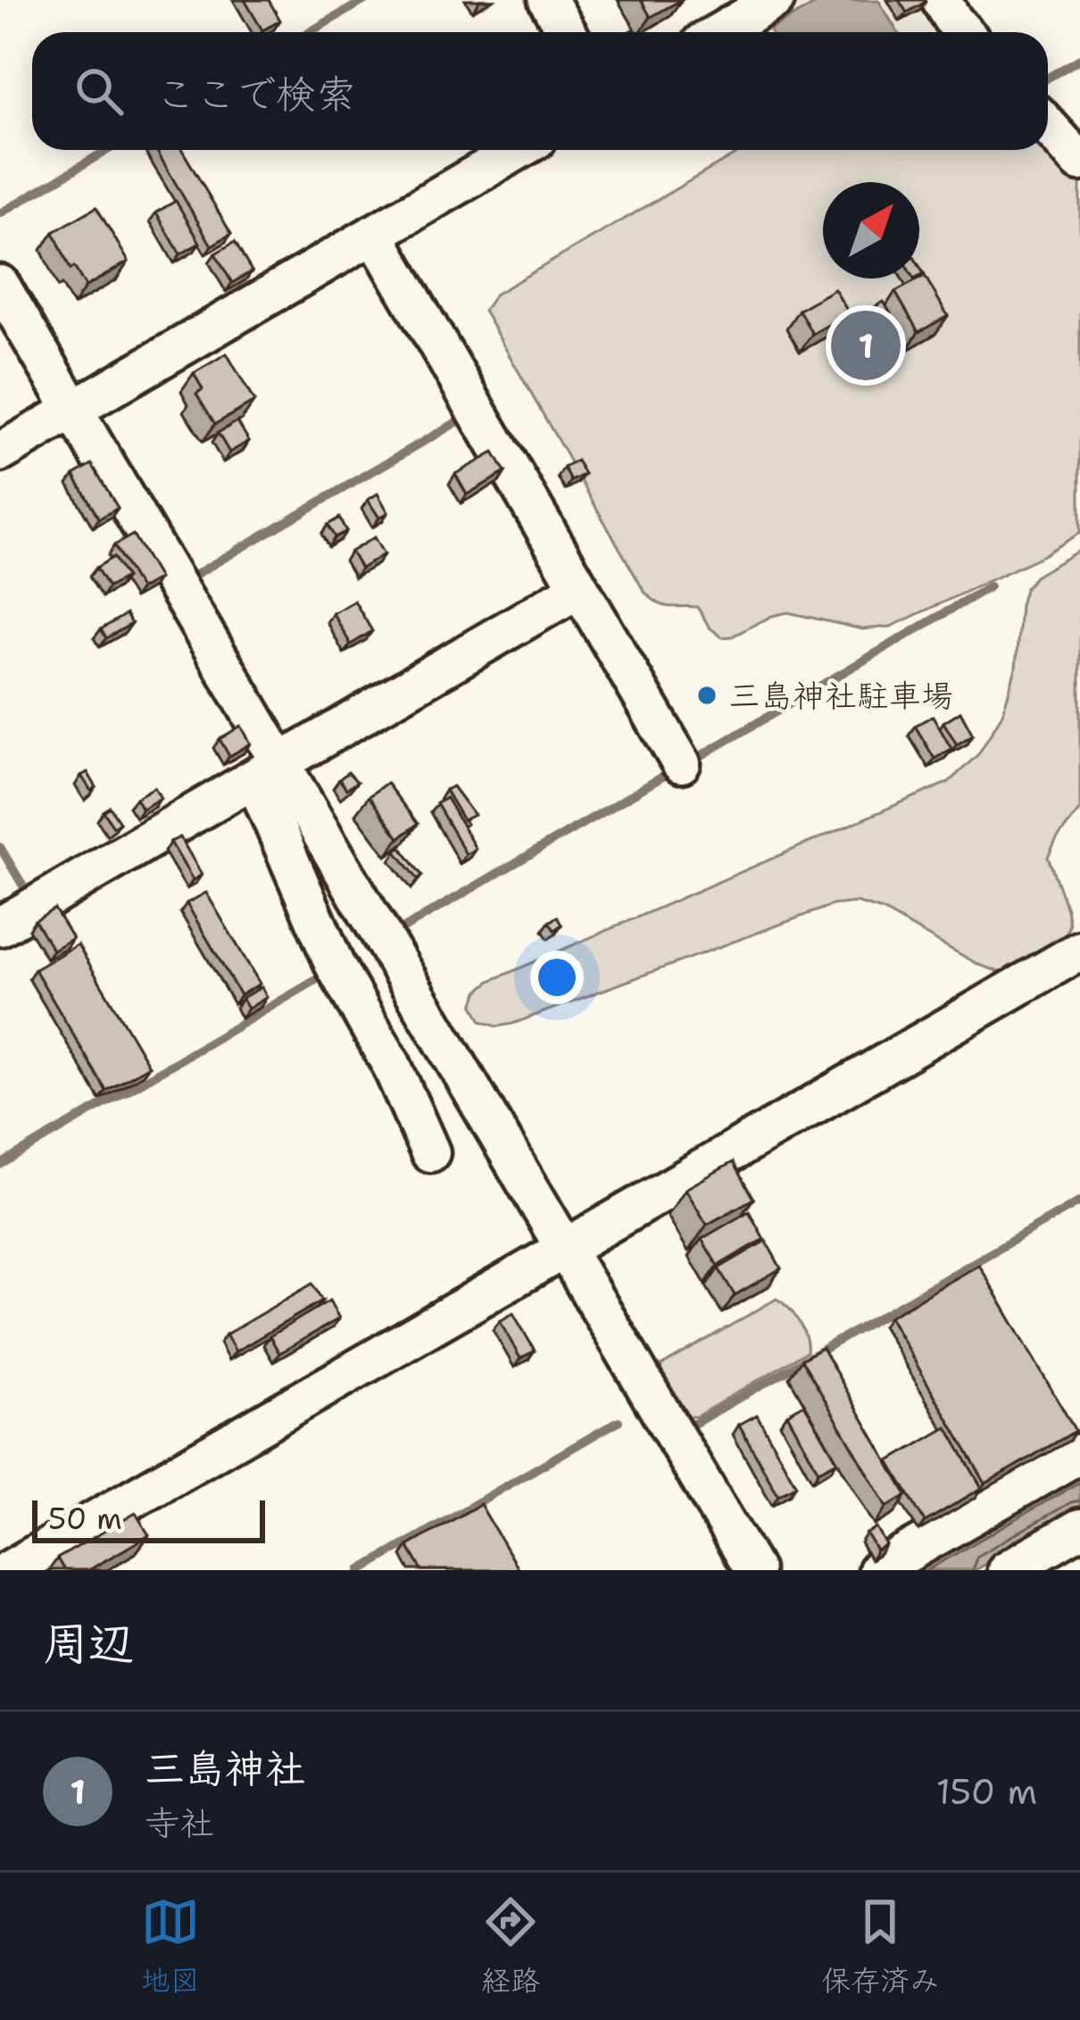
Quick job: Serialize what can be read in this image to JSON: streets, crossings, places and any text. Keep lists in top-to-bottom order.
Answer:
{
  "places": ["三島神社駐車場"],
  "scale_bar": "50 m",
  "north": "top right",
  "page": {
    "search": "ここで検索",
    "pins": "1",
    "scale": "50 m",
    "heading": "周辺",
    "list": [
      {
        "mark": "1",
        "name": "三島神社",
        "note": "寺社",
        "value": "150 m"
      }
    ],
    "nav": ["地図", "経路", "保存済み"]
  }
}
